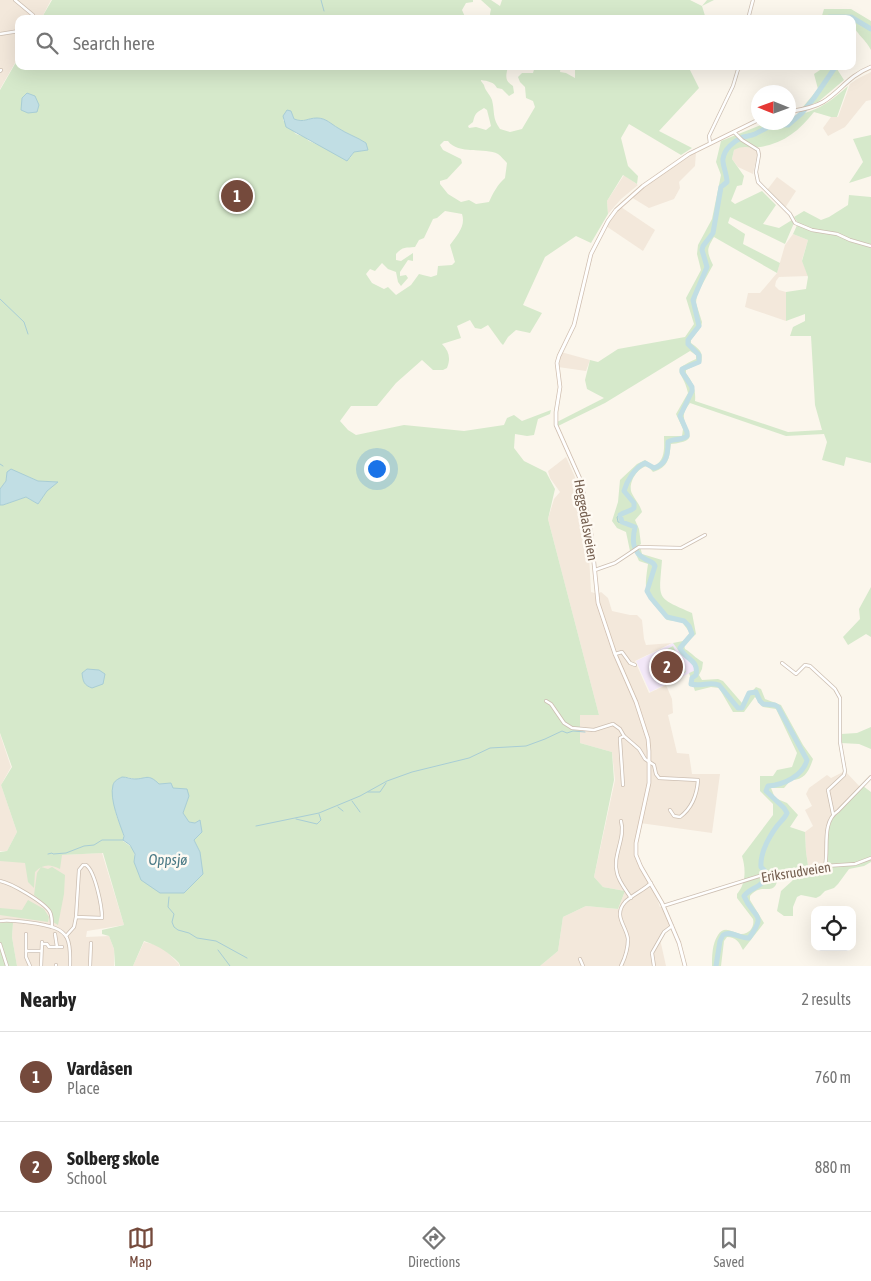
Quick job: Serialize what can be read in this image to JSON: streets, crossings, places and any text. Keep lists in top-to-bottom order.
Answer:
{
  "streets": {
    "main road": ["Heggedalsveien"],
    "street": ["Eriksrudveien"]
  },
  "crossings": [
    ["Heggedalsveien", "Eriksrudveien"]
  ],
  "water": ["Oppsjø"],
  "north": "left",
  "page": {
    "search": "Search here",
    "pins": ["1", "2"],
    "heading": ["Nearby", "2 results"],
    "list": [
      {
        "mark": "1",
        "name": "Vardåsen",
        "note": "Place",
        "value": "760 m"
      },
      {
        "mark": "2",
        "name": "Solberg skole",
        "note": "School",
        "value": "880 m"
      }
    ],
    "nav": ["Map", "Directions", "Saved"]
  }
}
